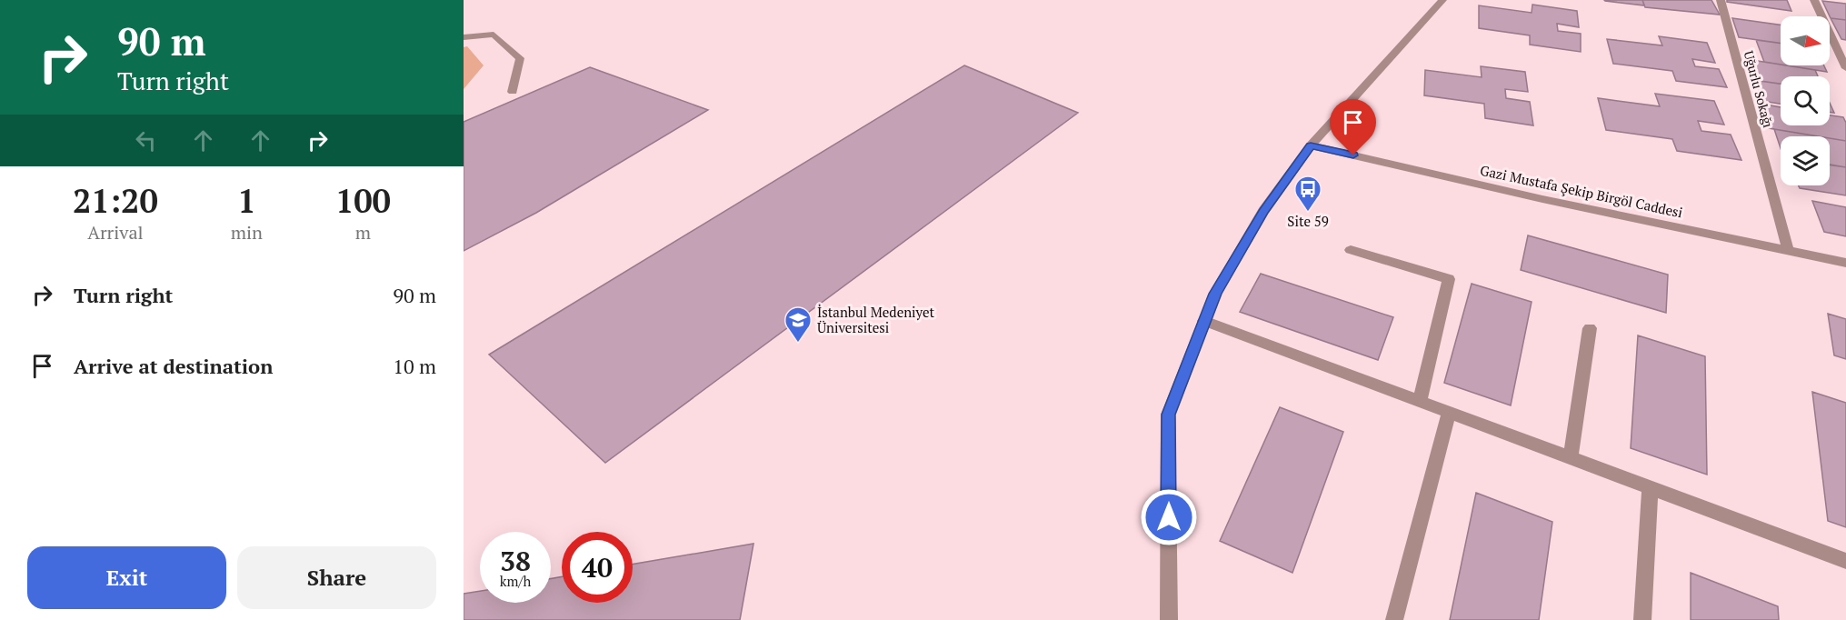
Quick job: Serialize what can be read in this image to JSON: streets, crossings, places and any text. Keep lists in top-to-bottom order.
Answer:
{
  "streets": {
    "street": ["Uğurlu Sokağı", "Gazi Mustafa Şekip Birgöl Caddesi"]
  },
  "crossings": [
    ["Uğurlu Sokağı", "Gazi Mustafa Şekip Birgöl Caddesi"]
  ],
  "places": {
    "bus stop": ["Site 59"],
    "school or university": ["İstanbul Medeniyet Üniversitesi"]
  },
  "north": "right",
  "page": {
    "turn": ["90 m", "Turn right"],
    "eta": [
      "21:20",
      "Arrival",
      "1",
      "min",
      "100",
      "m"
    ],
    "list": [
      {
        "name": "Turn right",
        "value": "90 m"
      },
      {
        "name": "Arrive at destination",
        "value": "10 m"
      }
    ],
    "speed": "38 km/h",
    "limit": "40",
    "buttons": ["Exit", "Share"]
  }
}
